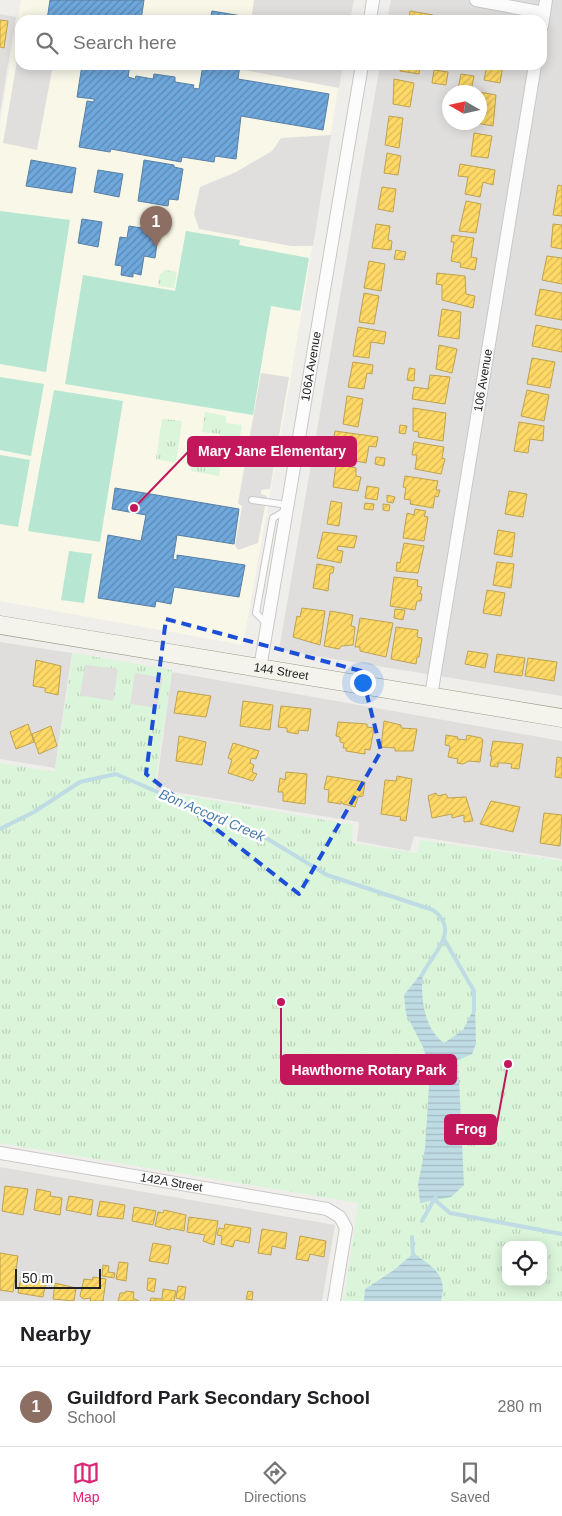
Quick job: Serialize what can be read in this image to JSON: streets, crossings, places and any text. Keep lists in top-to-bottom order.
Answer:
{
  "streets": {
    "main road": ["144 Street"],
    "street": ["106A Avenue", "106 Avenue", "142A Street"]
  },
  "crossings": [
    ["106A Avenue", "144 Street"],
    ["106 Avenue", "144 Street"]
  ],
  "water": ["Bon Accord Creek"],
  "places": ["Mary Jane Elementary", "Hawthorne Rotary Park", "Frog"],
  "scale_bar": "50 m",
  "north": "left",
  "page": {
    "search": "Search here",
    "pins": "1",
    "scale": "50 m",
    "heading": "Nearby",
    "list": [
      {
        "mark": "1",
        "name": "Guildford Park Secondary School",
        "note": "School",
        "value": "280 m"
      }
    ],
    "nav": ["Map", "Directions", "Saved"]
  }
}
